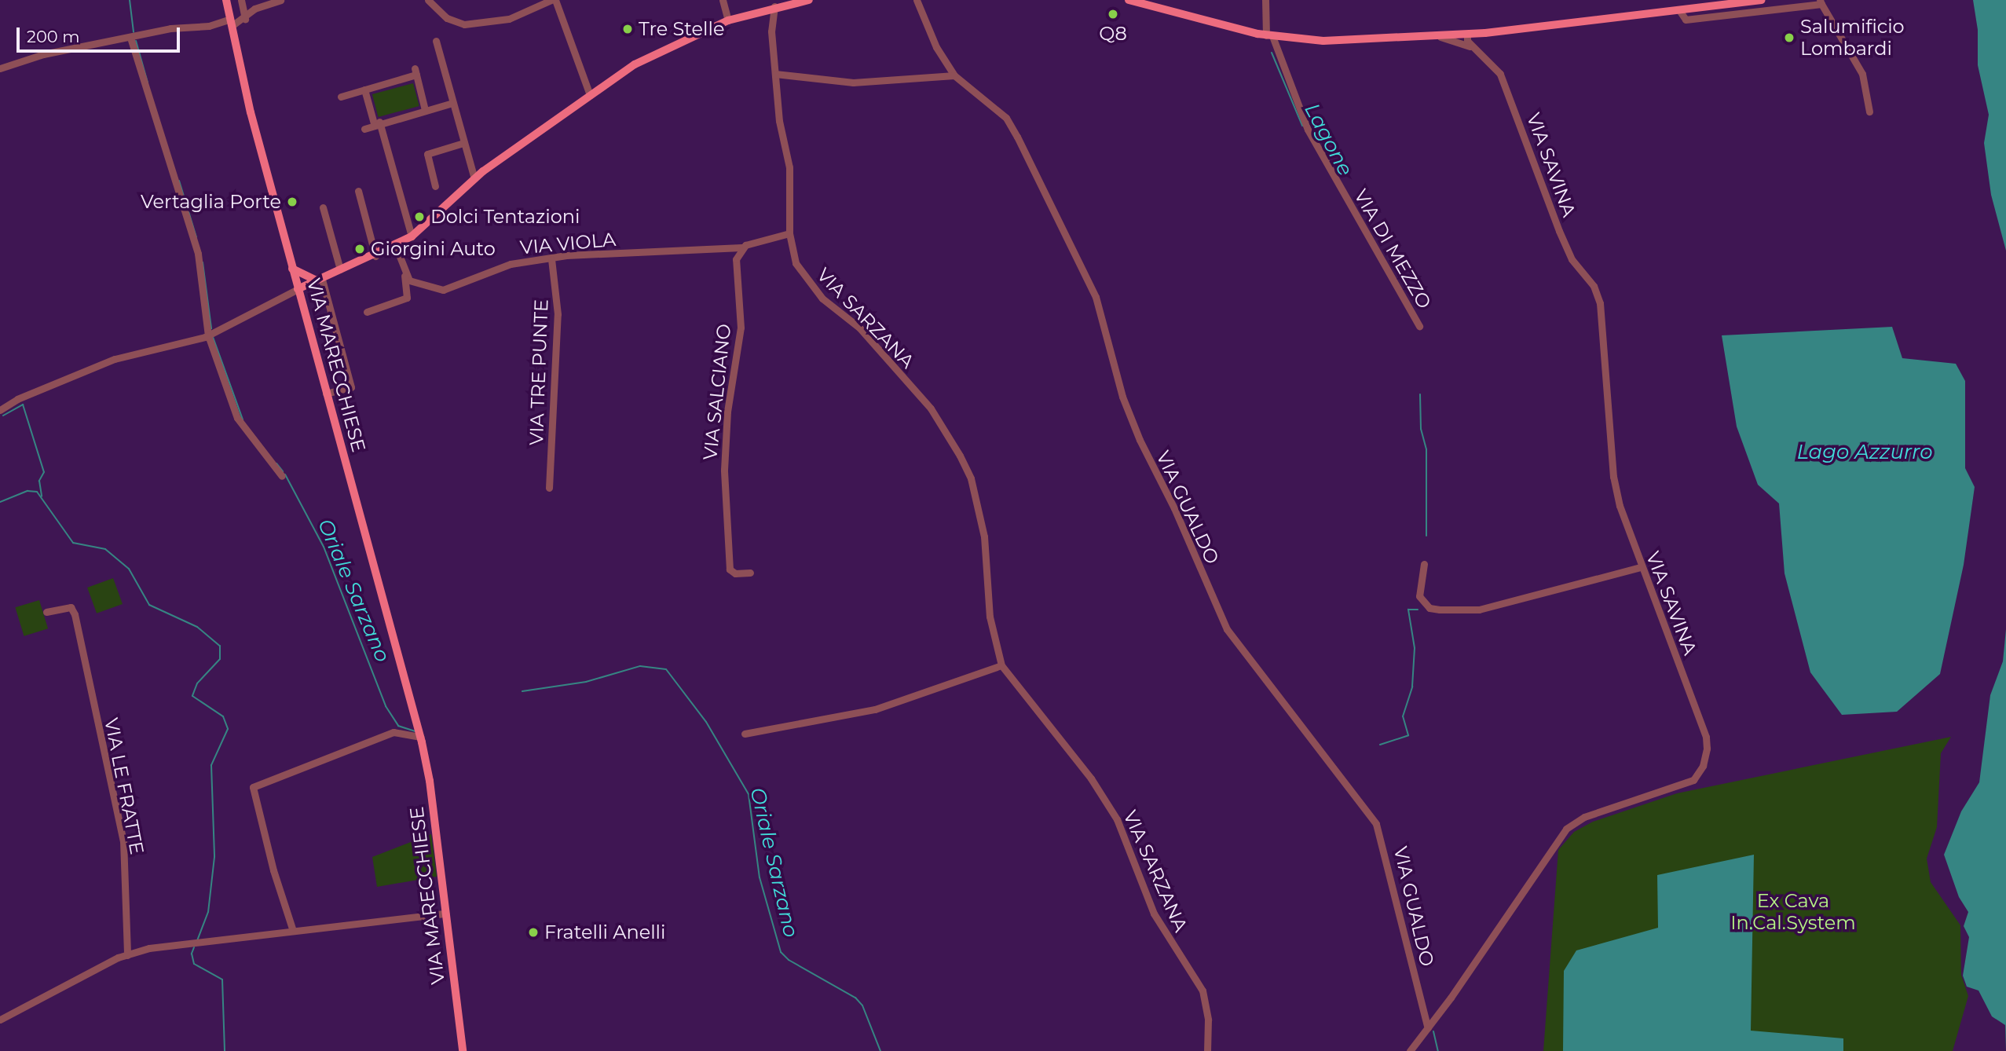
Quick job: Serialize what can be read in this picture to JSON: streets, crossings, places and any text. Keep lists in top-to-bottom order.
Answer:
{
  "streets": {
    "main road": ["VIA MARECCHIESE"],
    "street": [
      "VIA SAVINA",
      "VIA VIOLA",
      "VIA DI MEZZO",
      "VIA SARZANA",
      "VIA TRE PUNTE",
      "VIA SALCIANO",
      "VIA GUALDO",
      "VIA LE FRATTE"
    ]
  },
  "crossings": [
    ["VIA SAVINA", "VIA GUALDO"],
    ["VIA VIOLA", "VIA TRE PUNTE"],
    ["VIA VIOLA", "VIA SALCIANO"]
  ],
  "water": ["Lagone", "Lago Azzurro", "Oriale Sarzano"],
  "parks": ["Ex Cava In.Cal.System"],
  "places": [
    "Q8",
    "Tre Stelle",
    "Salumificio Lombardi",
    "Vertaglia Porte",
    "Dolci Tentazioni",
    "Giorgini Auto",
    "Fratelli Anelli"
  ],
  "scale_bar": "200 m"
}
